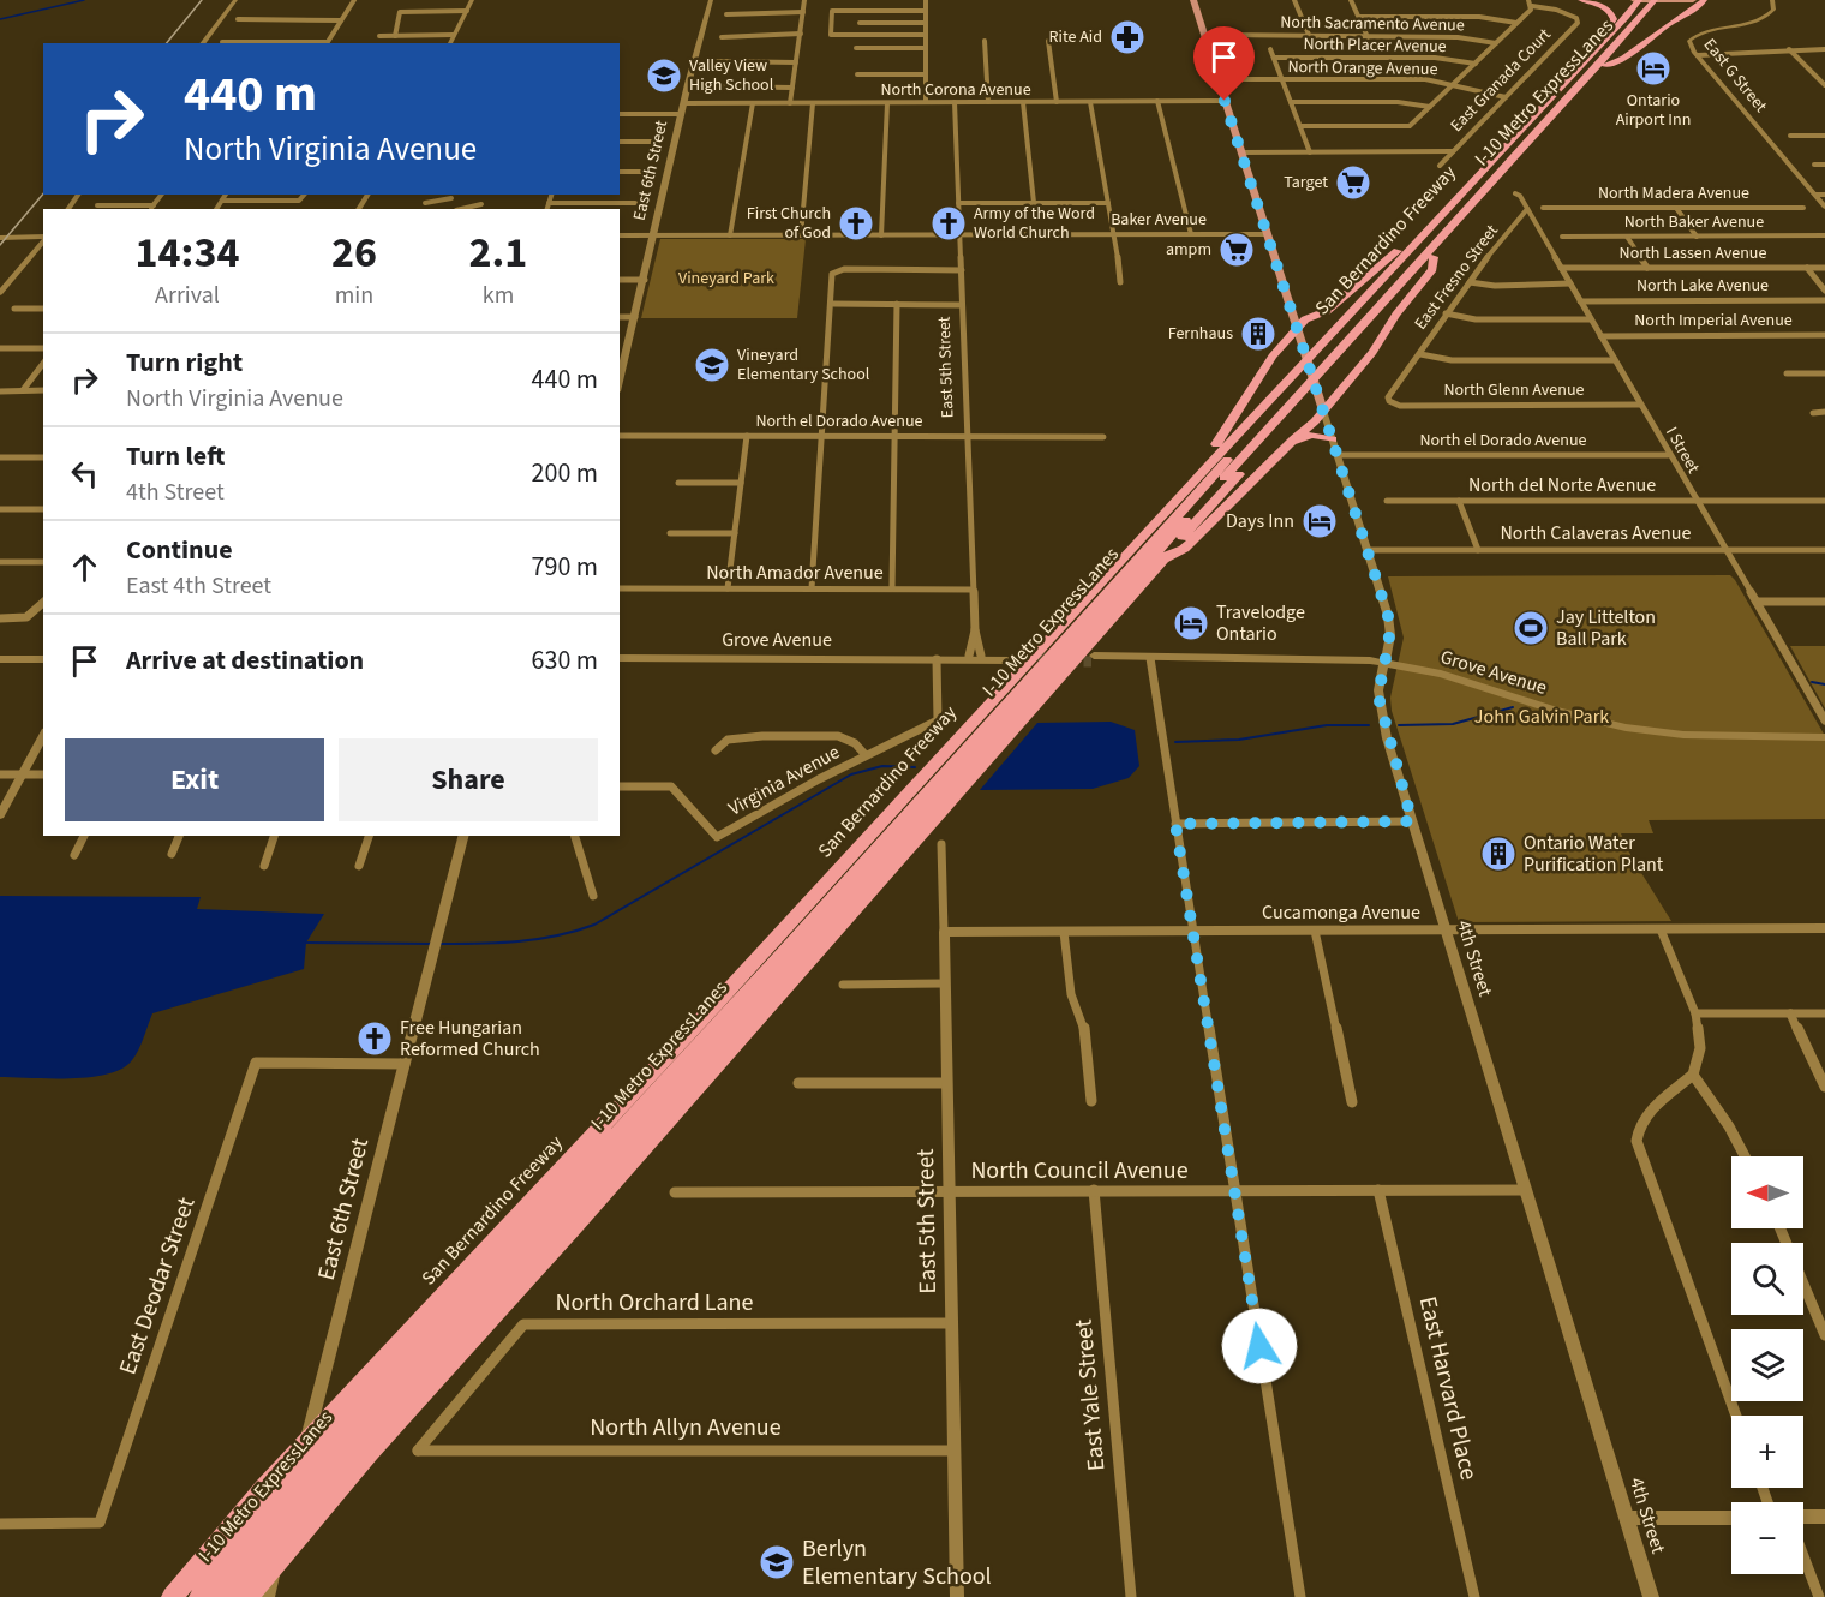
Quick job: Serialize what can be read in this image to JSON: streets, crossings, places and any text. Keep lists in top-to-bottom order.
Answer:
{
  "streets": {
    "highway": ["I-10 Metro ExpressLanes", "San Bernardino Freeway"],
    "main road": ["East 6th Street", "Grove Avenue", "4th Street"],
    "street": [
      "North Sacramento Avenue",
      "North Placer Avenue",
      "North Orange Avenue",
      "East G Street",
      "East Granada Court",
      "North Corona Avenue",
      "North Madera Avenue",
      "Baker Avenue",
      "North Baker Avenue",
      "North Lassen Avenue",
      "East Fresno Street",
      "North Lake Avenue",
      "North Imperial Avenue",
      "East 5th Street",
      "North Glenn Avenue",
      "North el Dorado Avenue",
      "I Street",
      "North del Norte Avenue",
      "North Calaveras Avenue",
      "North Amador Avenue",
      "Virginia Avenue",
      "Cucamonga Avenue",
      "North Council Avenue",
      "East Deodar Street",
      "North Orchard Lane",
      "East Harvard Place",
      "East Yale Street",
      "North Allyn Avenue"
    ]
  },
  "crossings": [
    ["North Sacramento Avenue", "4th Street"],
    ["North Orange Avenue", "East Granada Court"],
    ["North Orange Avenue", "4th Street"],
    ["North Corona Avenue", "East 6th Street"],
    ["North Corona Avenue", "East 5th Street"],
    ["North Corona Avenue", "4th Street"],
    ["I-10 Metro ExpressLanes", "San Bernardino Freeway"],
    ["I-10 Metro ExpressLanes", "Grove Avenue"],
    ["East 6th Street", "Baker Avenue"],
    ["East 6th Street", "East Deodar Street"],
    ["Baker Avenue", "East 5th Street"],
    ["Baker Avenue", "4th Street"],
    ["San Bernardino Freeway", "Grove Avenue"],
    ["North Lassen Avenue", "I Street"],
    ["East Fresno Street", "North Glenn Avenue"],
    ["East Fresno Street", "I Street"],
    ["North Lake Avenue", "I Street"],
    ["North Imperial Avenue", "I Street"],
    ["East 5th Street", "North el Dorado Avenue"],
    ["East 5th Street", "North Amador Avenue"],
    ["East 5th Street", "Grove Avenue"],
    ["East 5th Street", "Cucamonga Avenue"],
    ["East 5th Street", "North Council Avenue"],
    ["East 5th Street", "North Orchard Lane"],
    ["East 5th Street", "North Allyn Avenue"],
    ["North Glenn Avenue", "I Street"],
    ["North el Dorado Avenue", "I Street"],
    ["North el Dorado Avenue", "4th Street"],
    ["I Street", "North del Norte Avenue"],
    ["I Street", "North Calaveras Avenue"],
    ["North Calaveras Avenue", "4th Street"],
    ["Grove Avenue", "4th Street"],
    ["Cucamonga Avenue", "4th Street"],
    ["4th Street", "North Council Avenue"],
    ["North Council Avenue", "East Harvard Place"],
    ["North Council Avenue", "East Yale Street"],
    ["North Orchard Lane", "North Allyn Avenue"]
  ],
  "parks": ["Vineyard Park", "John Galvin Park"],
  "places": {
    "pharmacy": ["Rite Aid"],
    "hotel": ["Ontario Airport Inn", "Days Inn", "Travelodge Ontario"],
    "school or university": ["Valley View High School", "Vineyard Elementary School", "Berlyn Elementary School"],
    "supermarket": ["Target", "ampm"],
    "church": ["First Church of God", "Army of the Word World Church", "Free Hungarian Reformed Church"],
    "building": ["Fernhaus", "Ontario Water Purification Plant"],
    "sports": ["Jay Littelton Ball Park"]
  },
  "north": "left",
  "page": {
    "turn": ["440 m", "North Virginia Avenue"],
    "eta": [
      "14:34",
      "Arrival",
      "26",
      "min",
      "2.1",
      "km"
    ],
    "list": [
      {
        "name": "Turn right",
        "note": "North Virginia Avenue",
        "value": "440 m"
      },
      {
        "name": "Turn left",
        "note": "4th Street",
        "value": "200 m"
      },
      {
        "name": "Continue",
        "note": "East 4th Street",
        "value": "790 m"
      },
      {
        "name": "Arrive at destination",
        "value": "630 m"
      }
    ],
    "buttons": ["Exit", "Share"],
    "map_buttons": ["+", "−"]
  }
}
